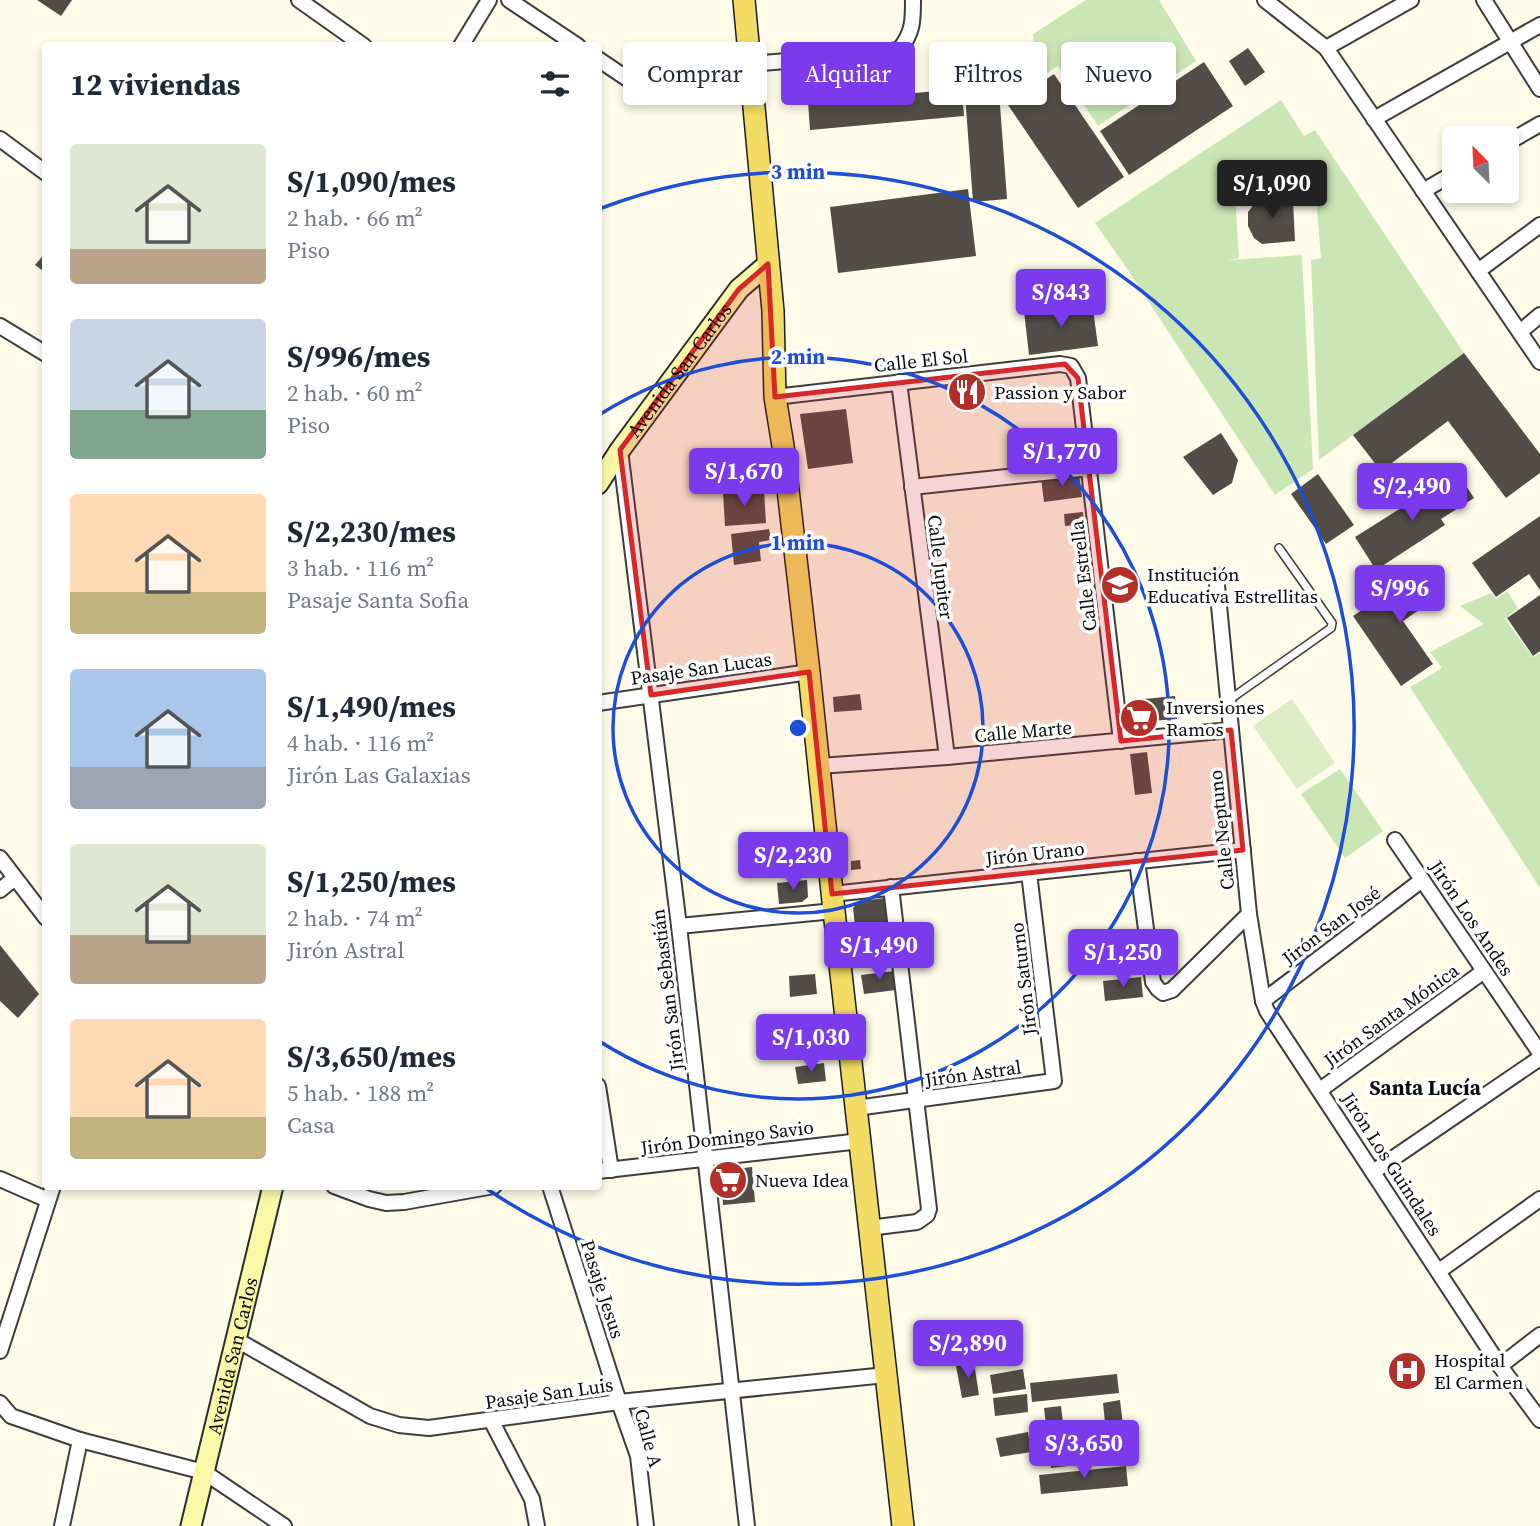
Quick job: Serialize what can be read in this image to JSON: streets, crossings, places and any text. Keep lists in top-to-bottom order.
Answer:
{
  "streets": {
    "main road": ["Avenida San Carlos"],
    "street": [
      "Calle El Sol",
      "Calle Jupiter",
      "Calle Estrella",
      "Pasaje San Lucas",
      "Calle Marte",
      "Calle Neptuno",
      "Jirón Urano",
      "Jirón Los Andes",
      "Jirón San José",
      "Jirón Saturno",
      "Jirón San Sebastián",
      "Jirón Santa Mónica",
      "Jirón Astral",
      "Jirón Domingo Savio",
      "Jirón Los Guindales",
      "Pasaje Jesus",
      "Pasaje San Luis",
      "Calle A"
    ]
  },
  "crossings": [
    ["Calle El Sol", "Calle Jupiter"],
    ["Calle El Sol", "Calle Estrella"],
    ["Avenida San Carlos", "Jirón San Sebastián"],
    ["Avenida San Carlos", "Pasaje San Luis"],
    ["Calle Jupiter", "Calle Marte"],
    ["Calle Estrella", "Calle Marte"],
    ["Pasaje San Lucas", "Jirón San Sebastián"],
    ["Calle Marte", "Calle Neptuno"],
    ["Calle Neptuno", "Jirón Urano"],
    ["Calle Neptuno", "Jirón Los Guindales"],
    ["Jirón Urano", "Jirón Saturno"],
    ["Jirón Urano", "Jirón San Sebastián"],
    ["Jirón Los Andes", "Jirón San José"],
    ["Jirón Los Andes", "Jirón Santa Mónica"],
    ["Jirón San José", "Jirón Los Guindales"],
    ["Jirón Saturno", "Jirón Astral"],
    ["Jirón San Sebastián", "Jirón Domingo Savio"],
    ["Jirón San Sebastián", "Pasaje San Luis"],
    ["Jirón Santa Mónica", "Jirón Los Guindales"],
    ["Pasaje Jesus", "Pasaje San Luis"],
    ["Pasaje Jesus", "Calle A"],
    ["Pasaje San Luis", "Calle A"]
  ],
  "districts": ["Santa Lucía"],
  "places": {
    "restaurant": ["Passion y Sabor"],
    "school or university": ["Institución Educativa Estrellitas"],
    "supermarket": ["Inversiones Ramos", "Nueva Idea"],
    "hospital": ["Hospital El Carmen"]
  },
  "north": "top left",
  "page": {
    "chip": [
      "Comprar",
      "Alquilar",
      "Filtros",
      "Nuevo"
    ],
    "heading": "12 viviendas",
    "list": [
      {
        "name": "S/1,090/mes",
        "note": "2 hab. · 66 m² · Piso"
      },
      {
        "name": "S/996/mes",
        "note": "2 hab. · 60 m² · Piso"
      },
      {
        "name": "S/2,230/mes",
        "note": "3 hab. · 116 m² · Pasaje Santa Sofia"
      },
      {
        "name": "S/1,490/mes",
        "note": "4 hab. · 116 m² · Jirón Las Galaxias"
      },
      {
        "name": "S/1,250/mes",
        "note": "2 hab. · 74 m² · Jirón Astral"
      },
      {
        "name": "S/3,650/mes",
        "note": "5 hab. · 188 m² · Casa"
      }
    ],
    "price": [
      "S/1,090",
      "S/843",
      "S/1,770",
      "S/1,670",
      "S/2,490",
      "S/996",
      "S/2,230",
      "S/1,490",
      "S/1,250",
      "S/1,030",
      "S/2,890",
      "S/3,650"
    ]
  },
  "rings": ["3 min", "2 min", "1 min"]
}
